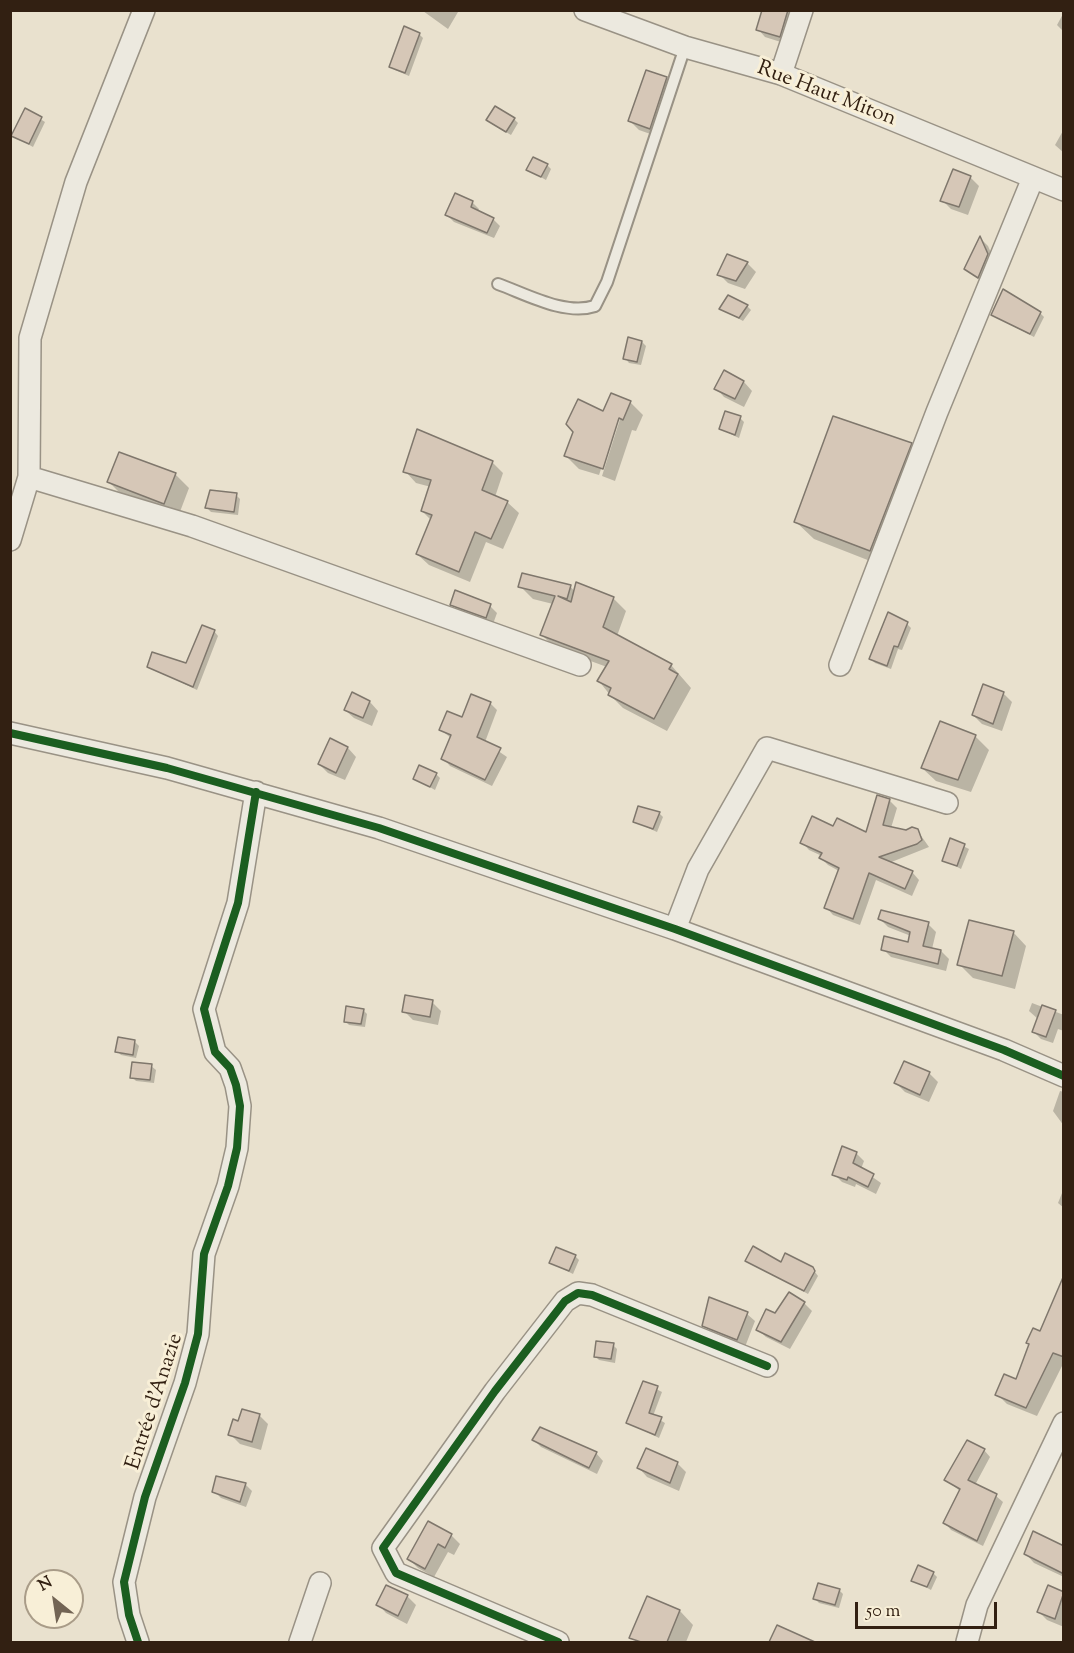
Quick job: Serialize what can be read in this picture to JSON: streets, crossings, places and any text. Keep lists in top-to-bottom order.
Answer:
{
  "streets": {
    "street": ["Rue Haut Miton", "Entrée d'Anazie"]
  },
  "scale_bar": "50 m",
  "north": "top left"
}
